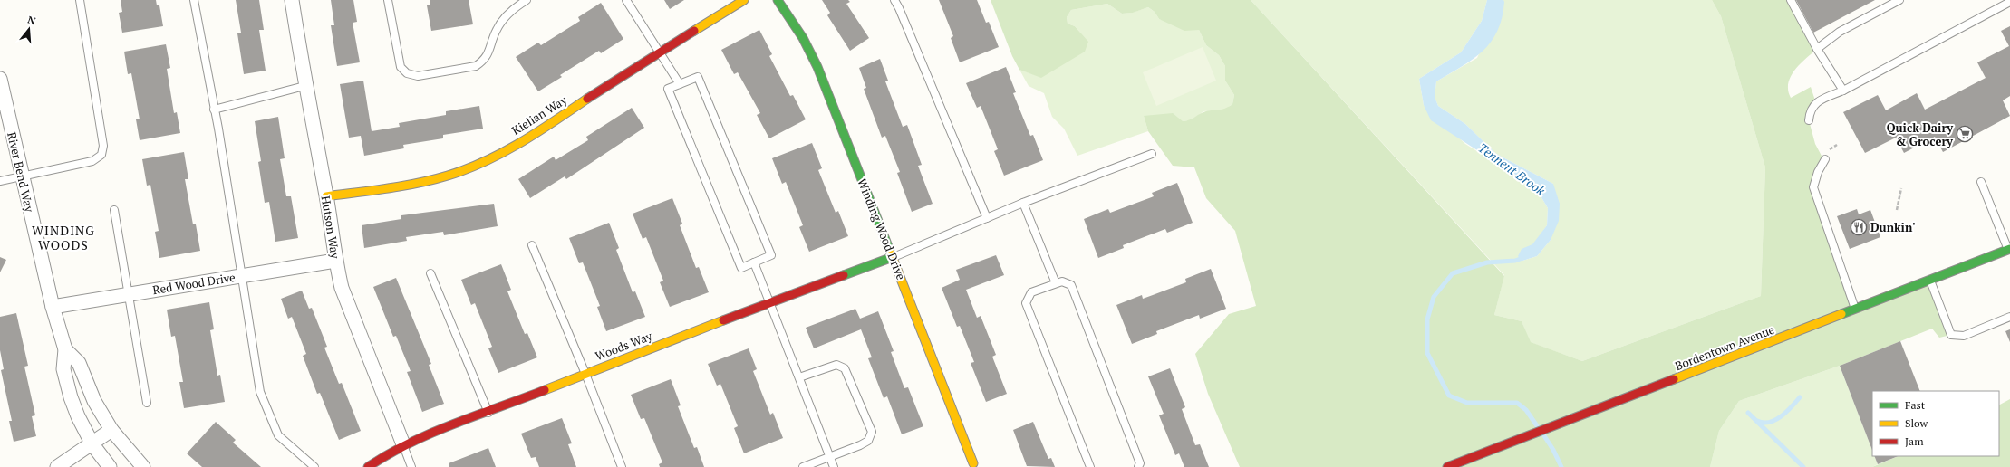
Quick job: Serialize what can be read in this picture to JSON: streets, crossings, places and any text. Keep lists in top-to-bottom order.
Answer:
{
  "streets": {
    "street": [
      "Kielian Way",
      "River Bend Way",
      "Hutson Way",
      "Winding Wood Drive",
      "Red Wood Drive",
      "Woods Way",
      "Bordentown Avenue"
    ]
  },
  "crossings": [
    ["Kielian Way", "Hutson Way"],
    ["River Bend Way", "Red Wood Drive"],
    ["Hutson Way", "Red Wood Drive"],
    ["Hutson Way", "Woods Way"],
    ["Winding Wood Drive", "Woods Way"]
  ],
  "districts": ["WINDING WOODS"],
  "water": ["Tennent Brook"],
  "places": {
    "supermarket": ["Quick Dairy & Grocery"],
    "restaurant": ["Dunkin'"]
  },
  "legend": ["Fast", "Slow", "Jam"],
  "north": "top"
}
